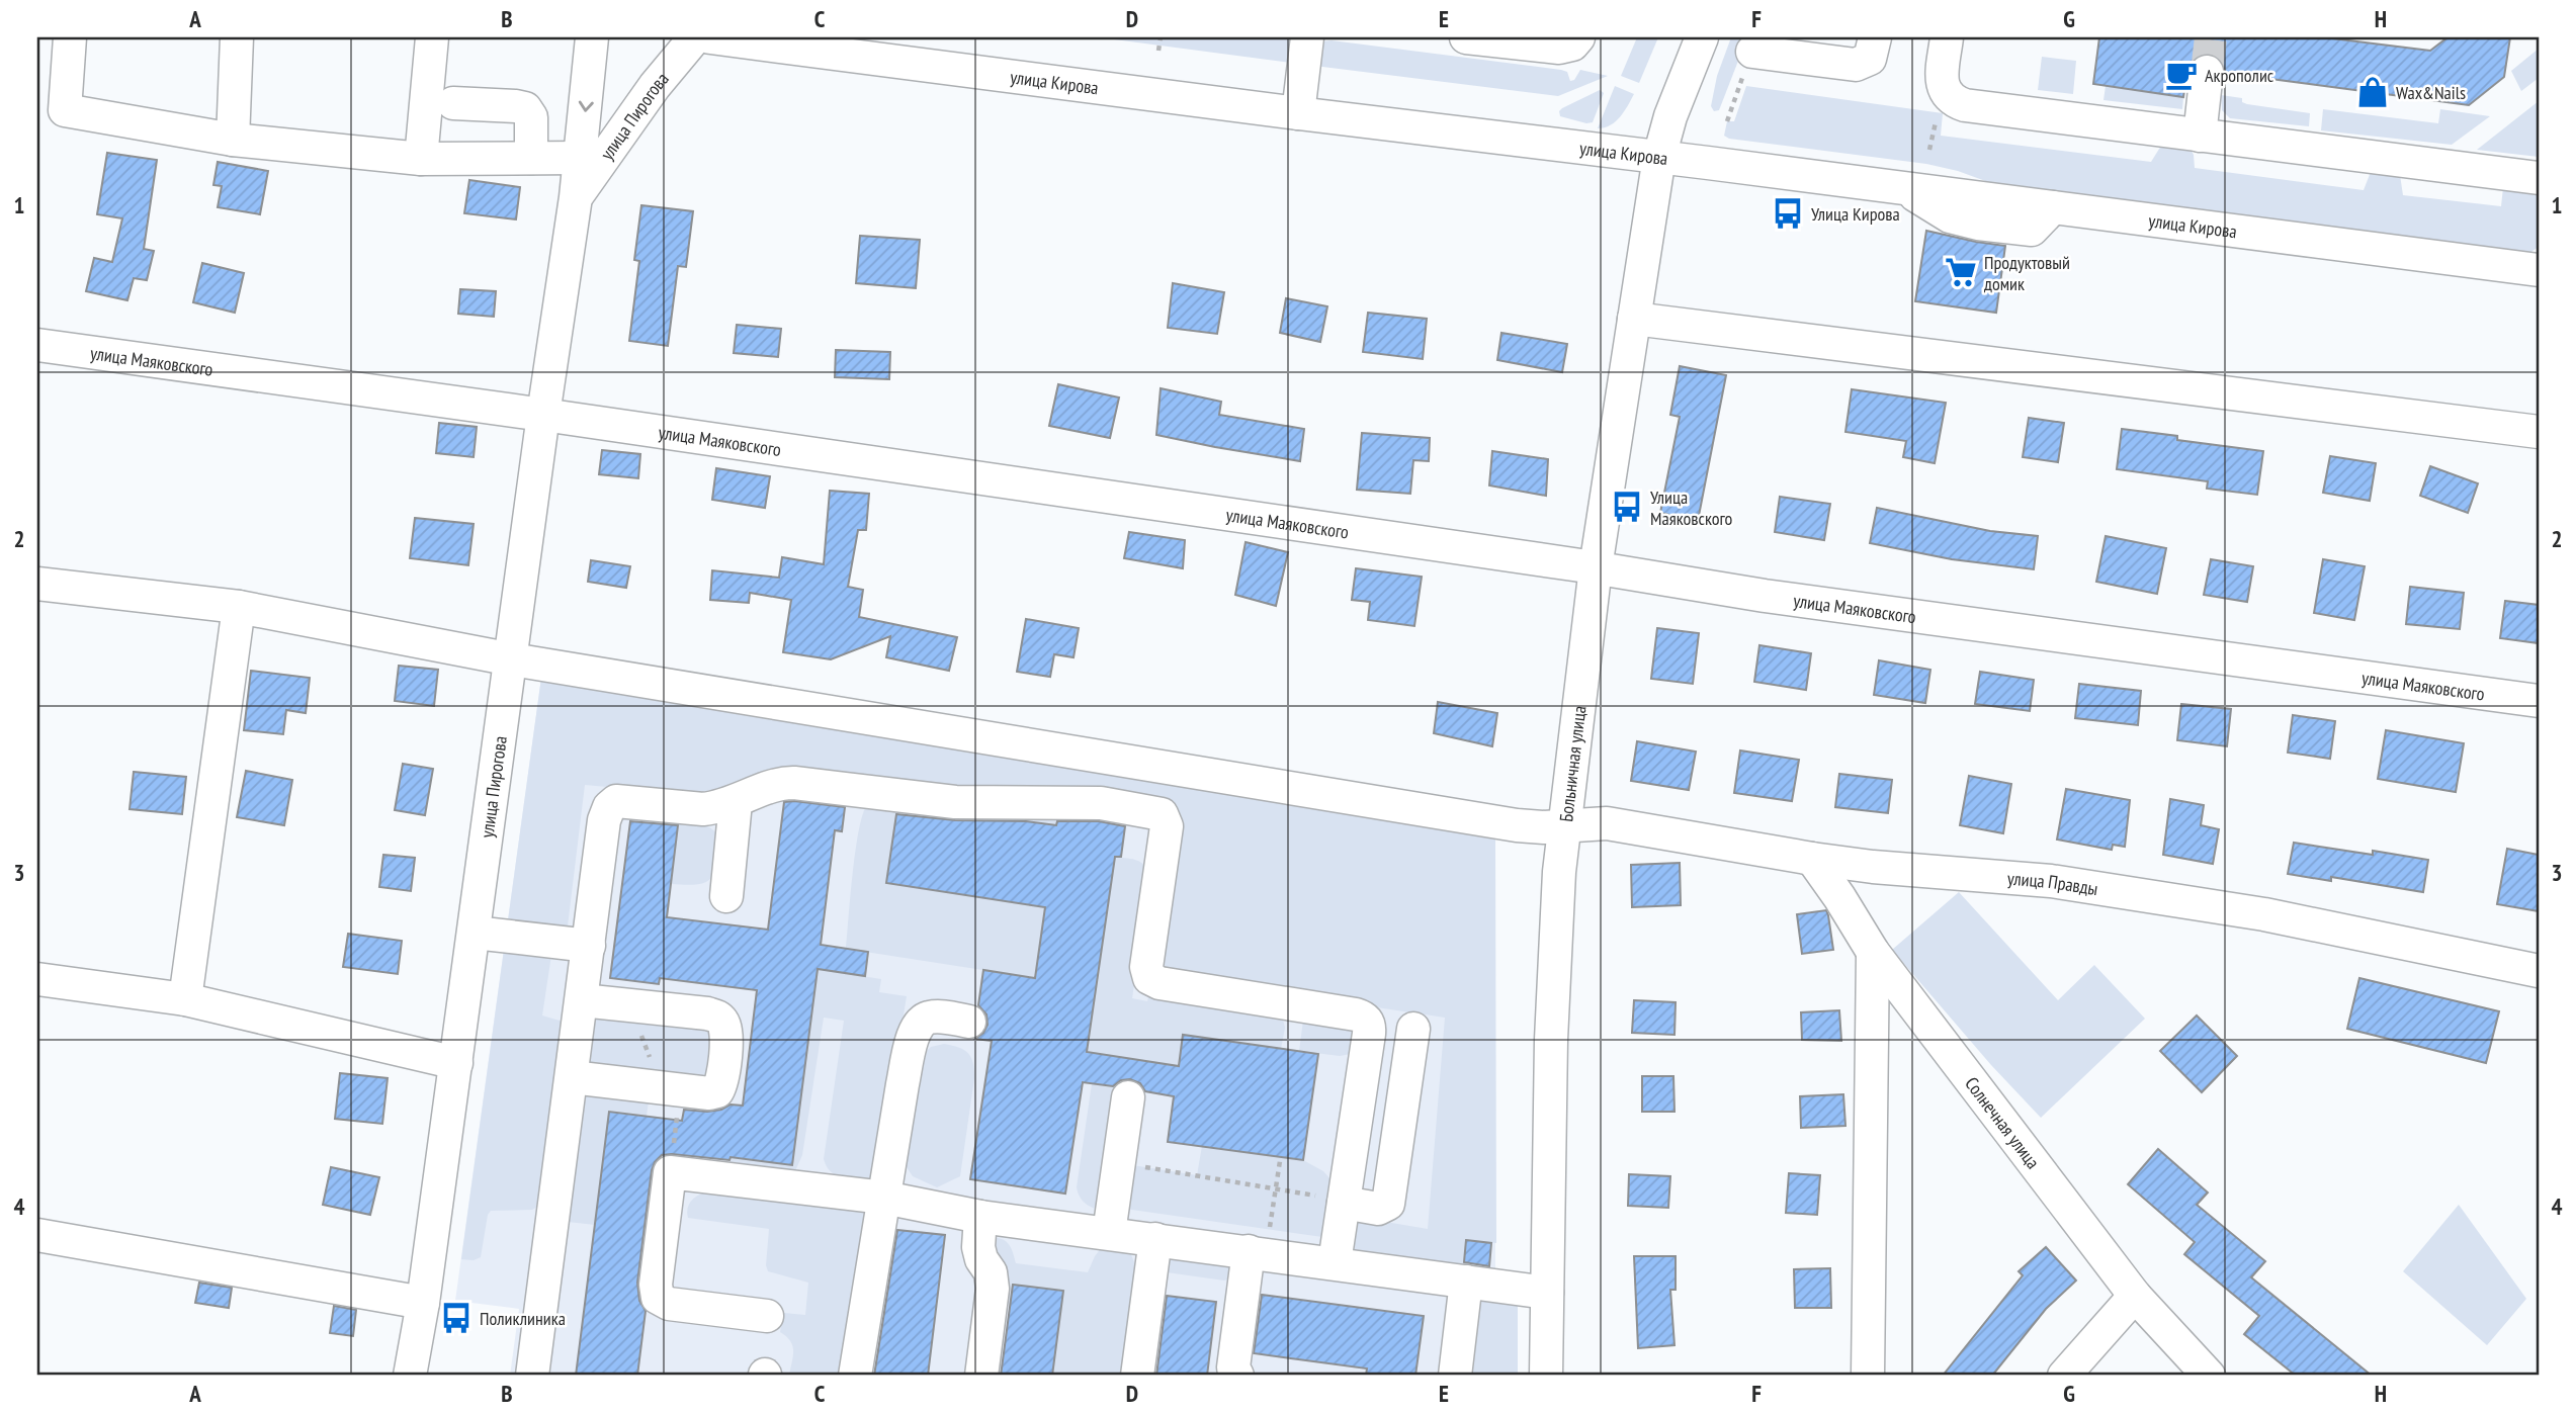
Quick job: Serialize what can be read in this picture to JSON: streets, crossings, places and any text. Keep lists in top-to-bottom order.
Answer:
{
  "streets": {
    "street": [
      "улица Кирова",
      "улица Пирогова",
      "улица Маяковского",
      "Больничная улица",
      "улица Правды",
      "Солнечная улица"
    ]
  },
  "crossings": [
    ["улица Кирова", "Больничная улица"],
    ["улица Пирогова", "улица Маяковского"],
    ["улица Пирогова", "улица Правды"],
    ["улица Маяковского", "Больничная улица"],
    ["Больничная улица", "улица Правды"],
    ["улица Правды", "Солнечная улица"]
  ],
  "places": {
    "cafe": ["Акрополис"],
    "shop": ["Wax&Nails"],
    "bus stop": ["Улица Кирова", "Улица Маяковского", "Поликлиника"],
    "supermarket": ["Продуктовый домик"]
  },
  "grid": {
    "columns": [
      "A",
      "B",
      "C",
      "D",
      "E",
      "F",
      "G",
      "H"
    ],
    "rows": [
      "1",
      "2",
      "3",
      "4"
    ]
  }
}
